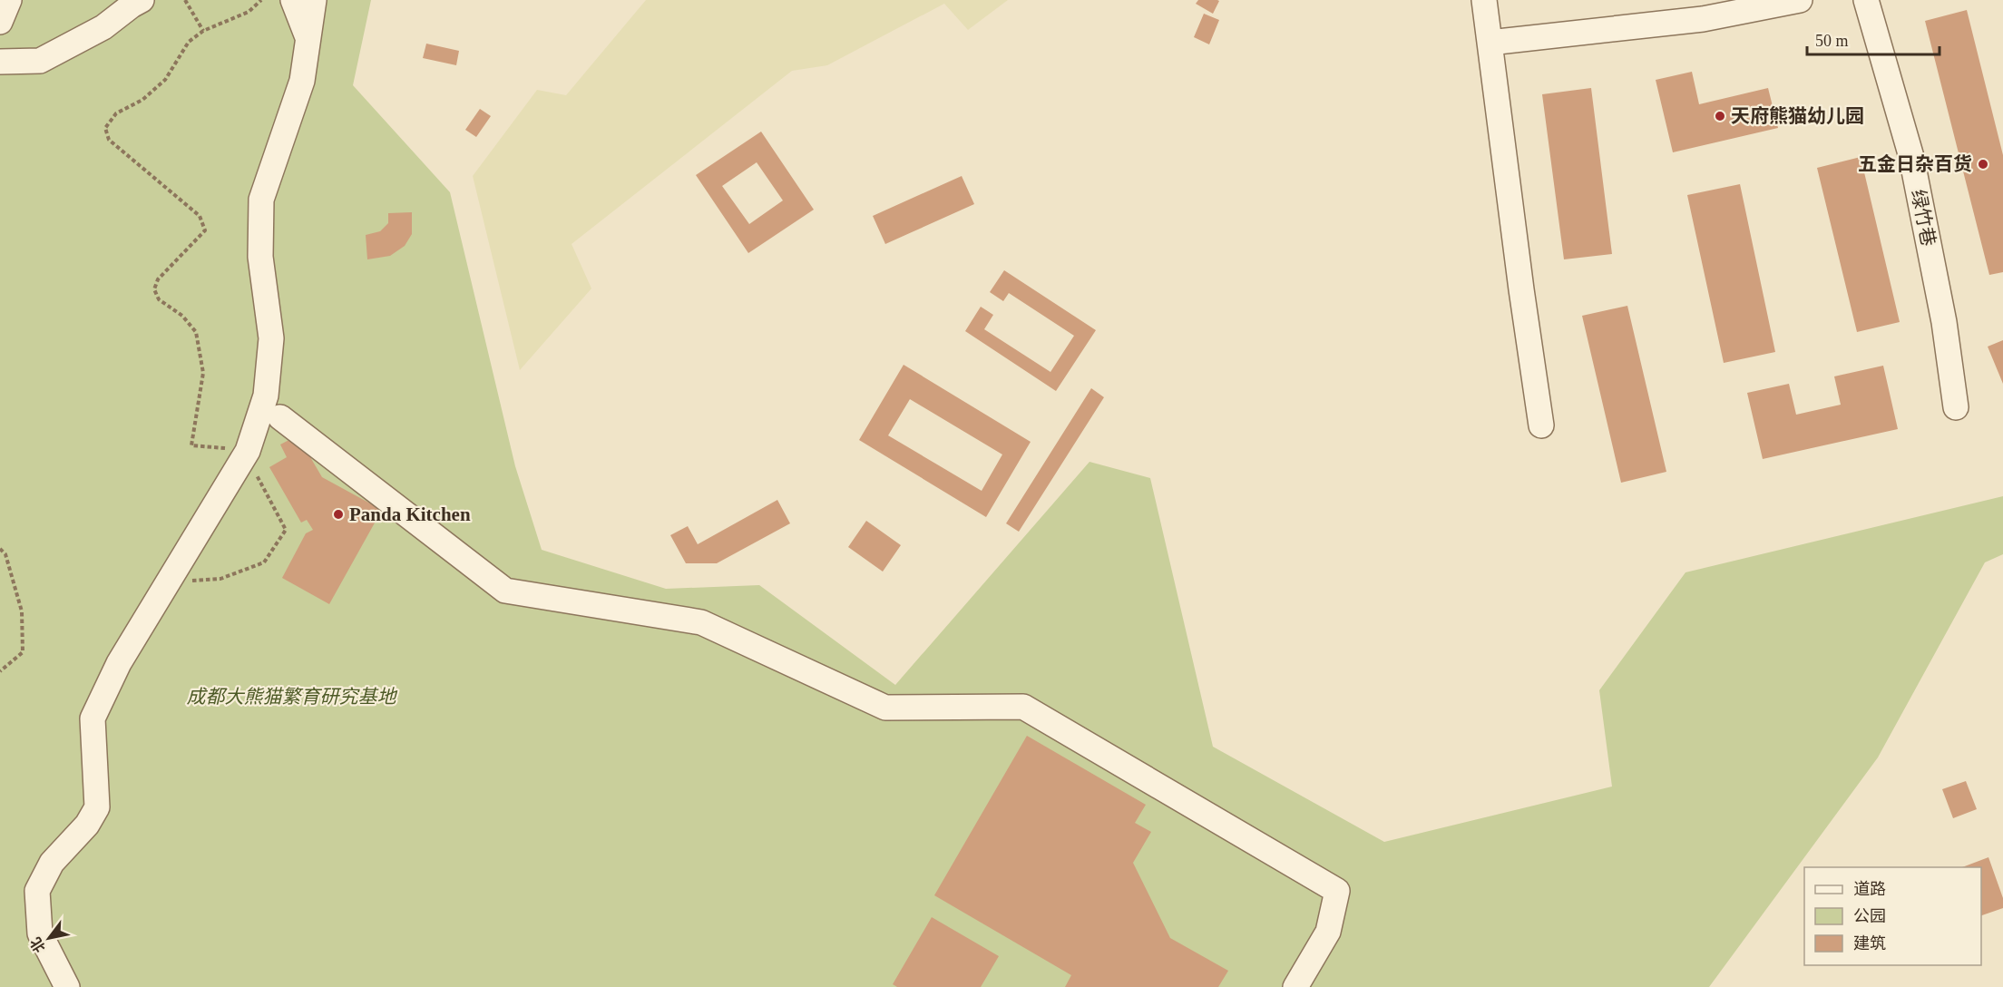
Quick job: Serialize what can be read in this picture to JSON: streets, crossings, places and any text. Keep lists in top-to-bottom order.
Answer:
{
  "streets": {
    "street": ["绿竹巷"]
  },
  "parks": ["成都大熊猫繁育研究基地"],
  "places": ["天府熊猫幼儿园", "五金日杂百货", "Panda Kitchen"],
  "legend": ["道路", "公园", "建筑"],
  "scale_bar": "50 m",
  "north": "bottom left"
}
